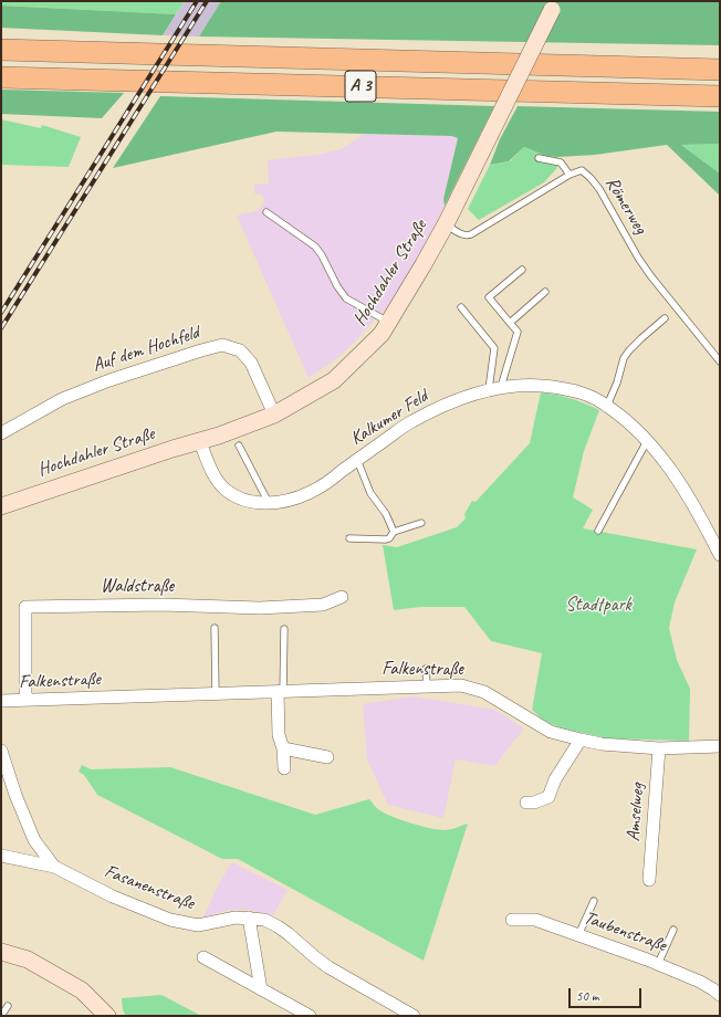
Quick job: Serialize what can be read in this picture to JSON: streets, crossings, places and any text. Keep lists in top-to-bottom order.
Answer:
{
  "streets": {
    "highway": ["A 3"],
    "main road": ["Hochdahler Straße"],
    "street": [
      "Auf dem Hochfeld",
      "Kalkumer Feld",
      "Waldstraße",
      "Falkenstraße",
      "Amselweg",
      "Fasanenstraße",
      "Taubenstraße"
    ],
    "lane": ["Römerweg"]
  },
  "crossings": [
    ["Hochdahler Straße", "Auf dem Hochfeld"],
    ["Hochdahler Straße", "Kalkumer Feld"],
    ["Waldstraße", "Falkenstraße"],
    ["Falkenstraße", "Amselweg"]
  ],
  "parks": ["Stadtpark"],
  "scale_bar": "50 m"
}
